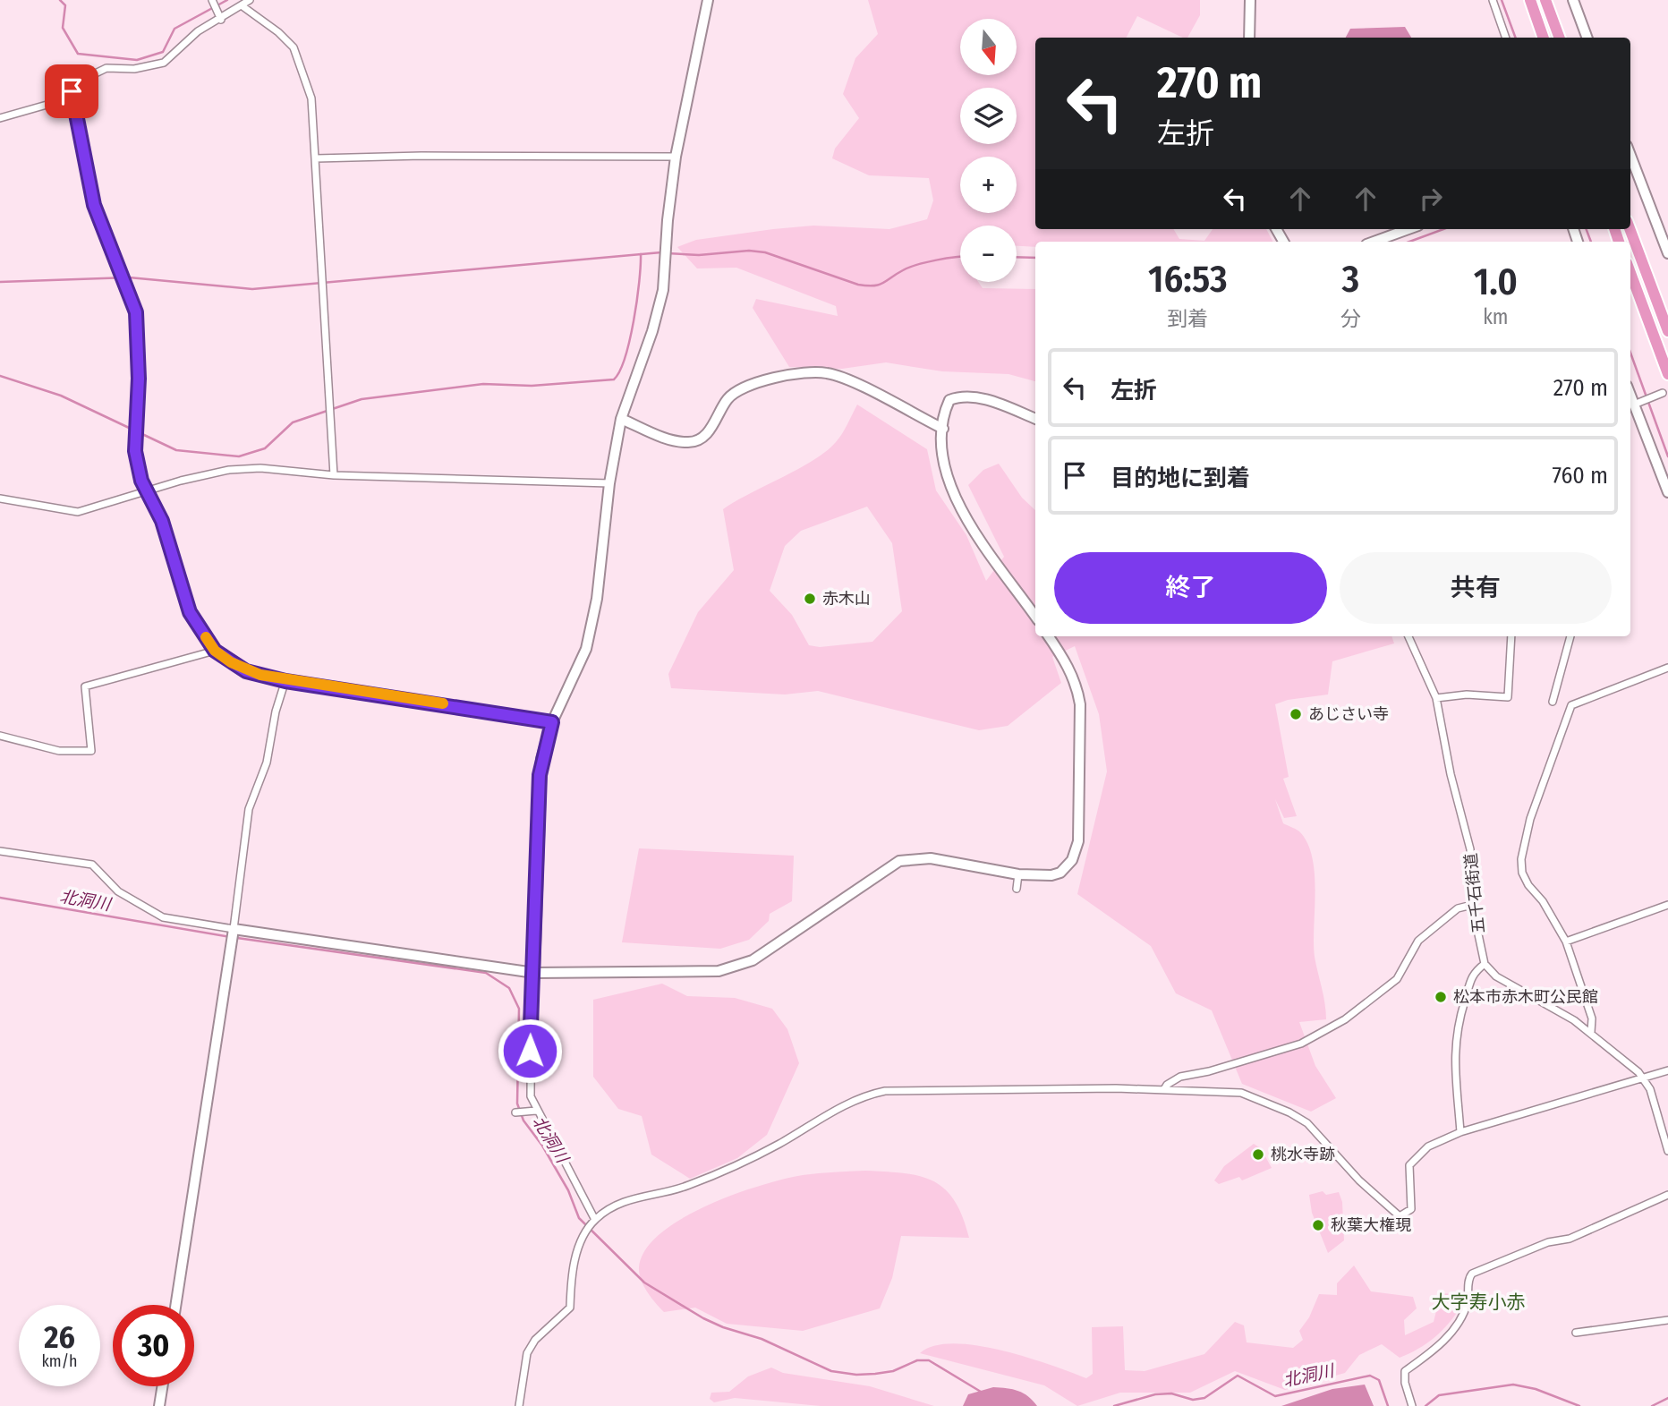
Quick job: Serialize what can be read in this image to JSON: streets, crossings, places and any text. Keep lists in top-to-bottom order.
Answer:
{
  "streets": {
    "street": ["五千石街道"]
  },
  "districts": ["大字寿小赤"],
  "water": ["北洞川"],
  "places": [
    "赤木山",
    "あじさい寺",
    "松本市赤木町公民館",
    "桃水寺跡",
    "秋葉大権現"
  ],
  "north": "bottom",
  "page": {
    "map_buttons": ["+", "−"],
    "turn": ["270 m", "左折"],
    "eta": [
      "16:53",
      "到着",
      "3",
      "分",
      "1.0",
      "km"
    ],
    "list": [
      {
        "name": "左折",
        "value": "270 m"
      },
      {
        "name": "目的地に到着",
        "value": "760 m"
      }
    ],
    "buttons": ["終了", "共有"],
    "speed": "26 km/h",
    "limit": "30"
  }
}
